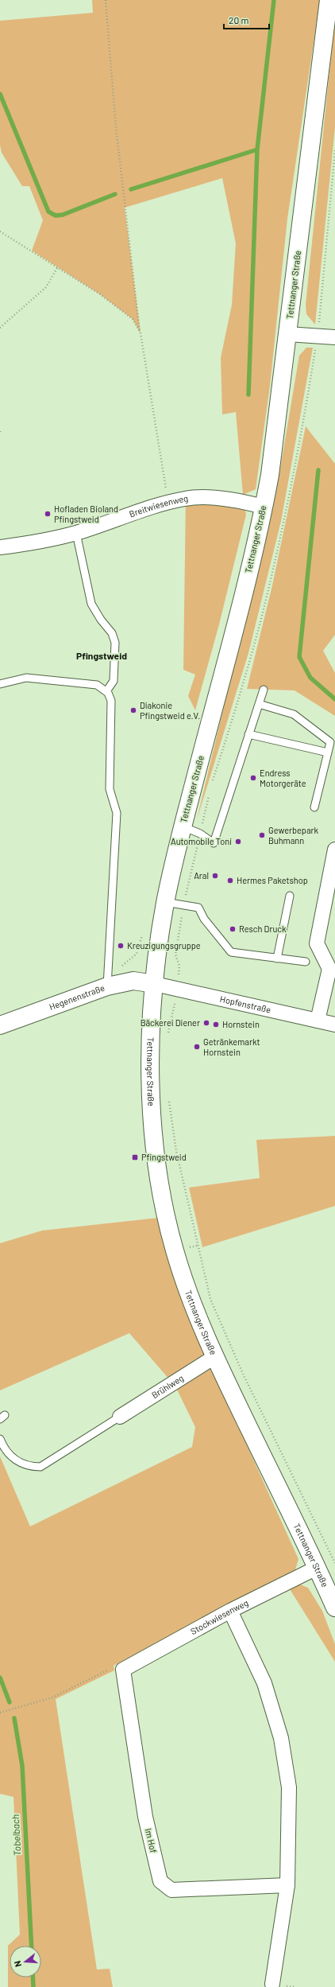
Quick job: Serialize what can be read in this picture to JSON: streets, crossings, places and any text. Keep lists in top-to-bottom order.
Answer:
{
  "streets": {
    "main road": ["Tettnanger Straße", "Hegenenstraße"],
    "street": [
      "Breitwiesenweg",
      "Hopfenstraße",
      "Brühlweg",
      "Stockwiesenweg",
      "Im Hof"
    ]
  },
  "crossings": [
    ["Tettnanger Straße", "Breitwiesenweg"],
    ["Tettnanger Straße", "Hegenenstraße"],
    ["Tettnanger Straße", "Hopfenstraße"],
    ["Tettnanger Straße", "Brühlweg"],
    ["Tettnanger Straße", "Stockwiesenweg"],
    ["Hegenenstraße", "Hopfenstraße"],
    ["Stockwiesenweg", "Im Hof"]
  ],
  "districts": ["Pfingstweid"],
  "water": ["Tobelbach"],
  "places": {
    "other": [
      "Hofladen Bioland Pfingstweid",
      "Diakonie Pfingstweid e.V.",
      "Endress Motorgeräte",
      "Gewerbepark Buhmann",
      "Automobile Toni",
      "Aral",
      "Hermes Paketshop",
      "Resch Druck",
      "Kreuzigungsgruppe",
      "Bäckerei Diener",
      "Hornstein",
      "Getränkemarkt Hornstein"
    ],
    "transit": ["Pfingstweid"]
  },
  "scale_bar": "20 m",
  "north": "left"
}
